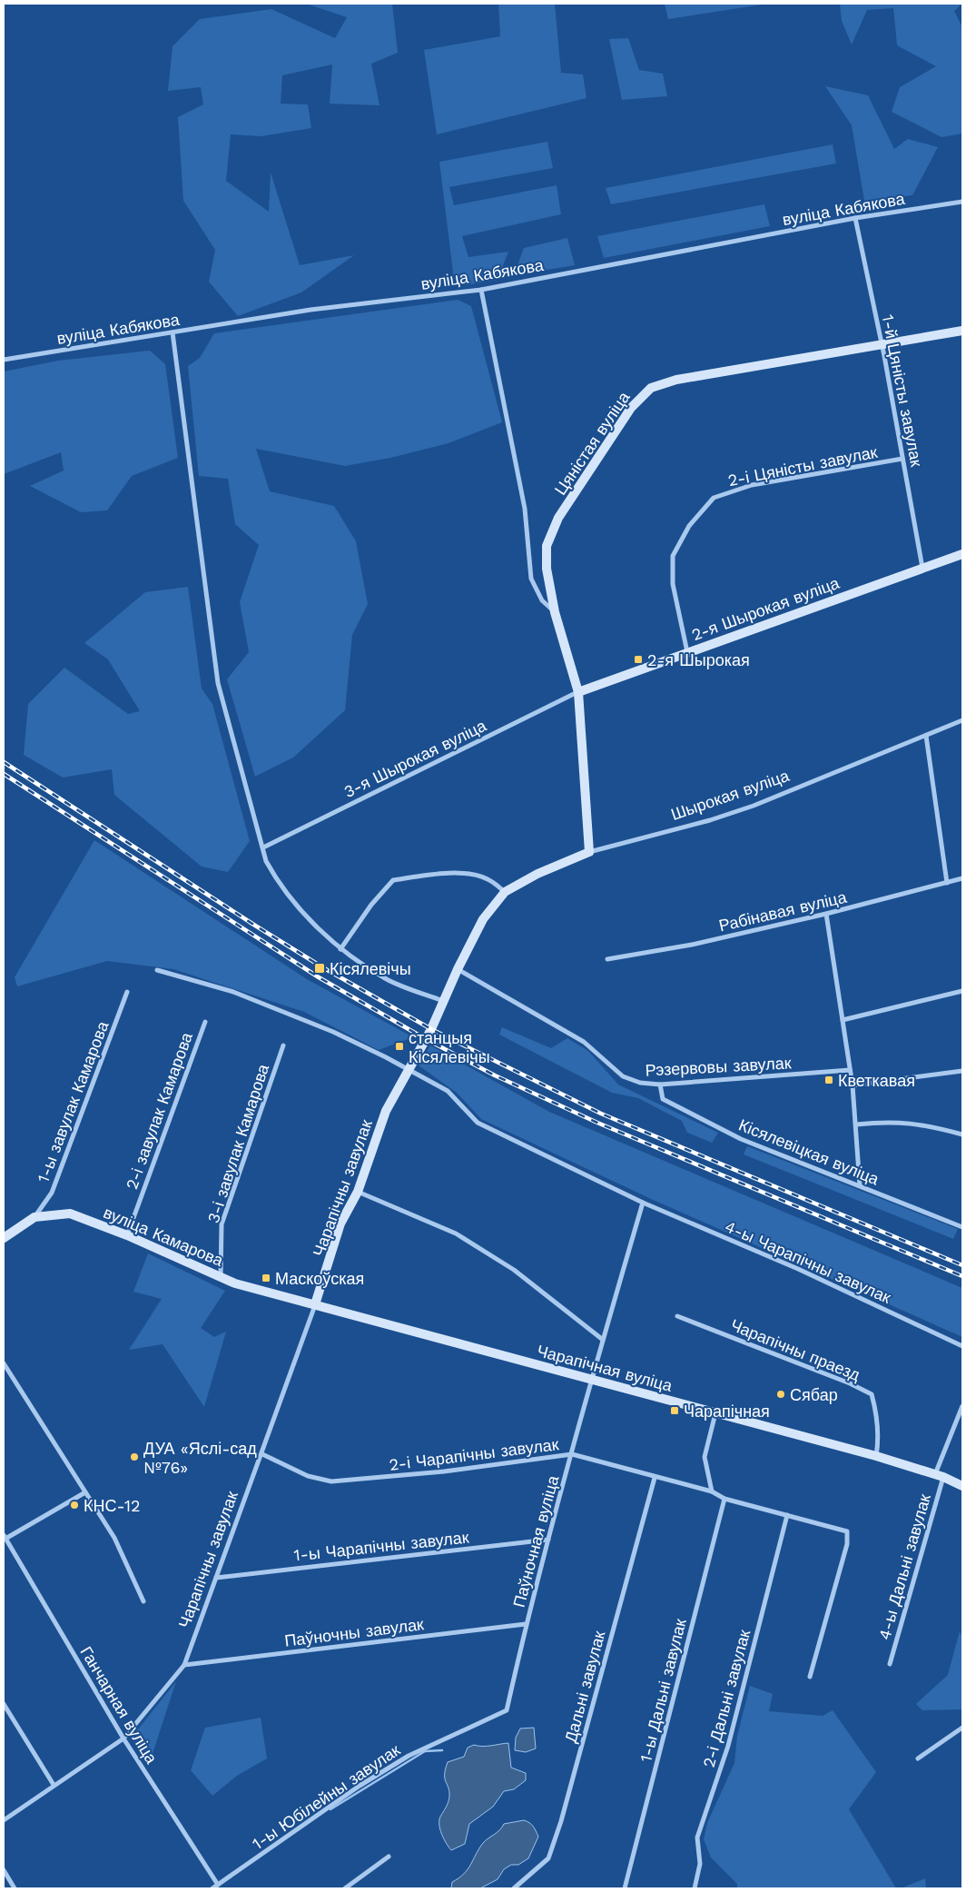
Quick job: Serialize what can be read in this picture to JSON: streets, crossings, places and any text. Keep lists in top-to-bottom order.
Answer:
{
  "streets": {
    "street": [
      "вуліца Кабякова",
      "1-й Цяністы завулак",
      "Цяністая вуліца",
      "2-і Цяністы завулак",
      "2-я Шырокая вуліца",
      "3-я Шырокая вуліца",
      "Шырокая вуліца",
      "Рабінавая вуліца",
      "Рэзервовы завулак",
      "1-ы завулак Камарова",
      "2-і завулак Камарова",
      "3-і завулак Камарова",
      "Кісялевіцкая вуліца",
      "Чарапічны завулак",
      "вуліца Камарова",
      "4-ы Чарапічны завулак",
      "Чарапічны праезд",
      "Чарапічная вуліца",
      "2-і Чарапічны завулак",
      "Паўночная вуліца",
      "1-ы Чарапічны завулак",
      "4-ы Дальні завулак",
      "Паўночны завулак",
      "Дальні завулак",
      "1-ы Дальні завулак",
      "2-і Дальні завулак",
      "Ганчарная вуліца",
      "1-ы Юбілейны завулак"
    ]
  },
  "crossings": [
    ["вуліца Кабякова", "1-й Цяністы завулак"],
    ["1-й Цяністы завулак", "Цяністая вуліца"],
    ["1-й Цяністы завулак", "2-і Цяністы завулак"],
    ["1-й Цяністы завулак", "2-я Шырокая вуліца"],
    ["Цяністая вуліца", "2-я Шырокая вуліца"],
    ["Цяністая вуліца", "3-я Шырокая вуліца"],
    ["Цяністая вуліца", "Шырокая вуліца"],
    ["2-і Цяністы завулак", "2-я Шырокая вуліца"],
    ["2-я Шырокая вуліца", "3-я Шырокая вуліца"],
    ["Шырокая вуліца", "Рэзервовы завулак"],
    ["Шырокая вуліца", "Чарапічны завулак"],
    ["Шырокая вуліца", "4-ы Чарапічны завулак"],
    ["Рэзервовы завулак", "Кісялевіцкая вуліца"],
    ["1-ы завулак Камарова", "вуліца Камарова"],
    ["2-і завулак Камарова", "вуліца Камарова"],
    ["3-і завулак Камарова", "вуліца Камарова"],
    ["Чарапічны завулак", "вуліца Камарова"],
    ["Чарапічны завулак", "4-ы Чарапічны завулак"],
    ["Чарапічны завулак", "Чарапічная вуліца"],
    ["Чарапічны завулак", "2-і Чарапічны завулак"],
    ["Чарапічны завулак", "1-ы Чарапічны завулак"],
    ["Чарапічны завулак", "Паўночны завулак"],
    ["Чарапічны завулак", "Ганчарная вуліца"],
    ["вуліца Камарова", "Чарапічная вуліца"],
    ["Чарапічны праезд", "Чарапічная вуліца"],
    ["Чарапічная вуліца", "Паўночная вуліца"],
    ["Чарапічная вуліца", "4-ы Дальні завулак"],
    ["2-і Чарапічны завулак", "Паўночная вуліца"],
    ["2-і Чарапічны завулак", "Дальні завулак"],
    ["2-і Чарапічны завулак", "1-ы Дальні завулак"],
    ["2-і Чарапічны завулак", "2-і Дальні завулак"],
    ["Паўночная вуліца", "1-ы Чарапічны завулак"],
    ["Паўночная вуліца", "Паўночны завулак"],
    ["Паўночная вуліца", "1-ы Юбілейны завулак"],
    ["Ганчарная вуліца", "1-ы Юбілейны завулак"]
  ],
  "places": {
    "transit": [
      "2-я Шырокая",
      "Кісялевічы",
      "станцыя Кісялевічы",
      "Кветкавая",
      "Маскоўская",
      "Чарапічная"
    ],
    "other": ["Сябар", "ДУА «Яслі-сад №76»", "КНС-12"]
  }
}
